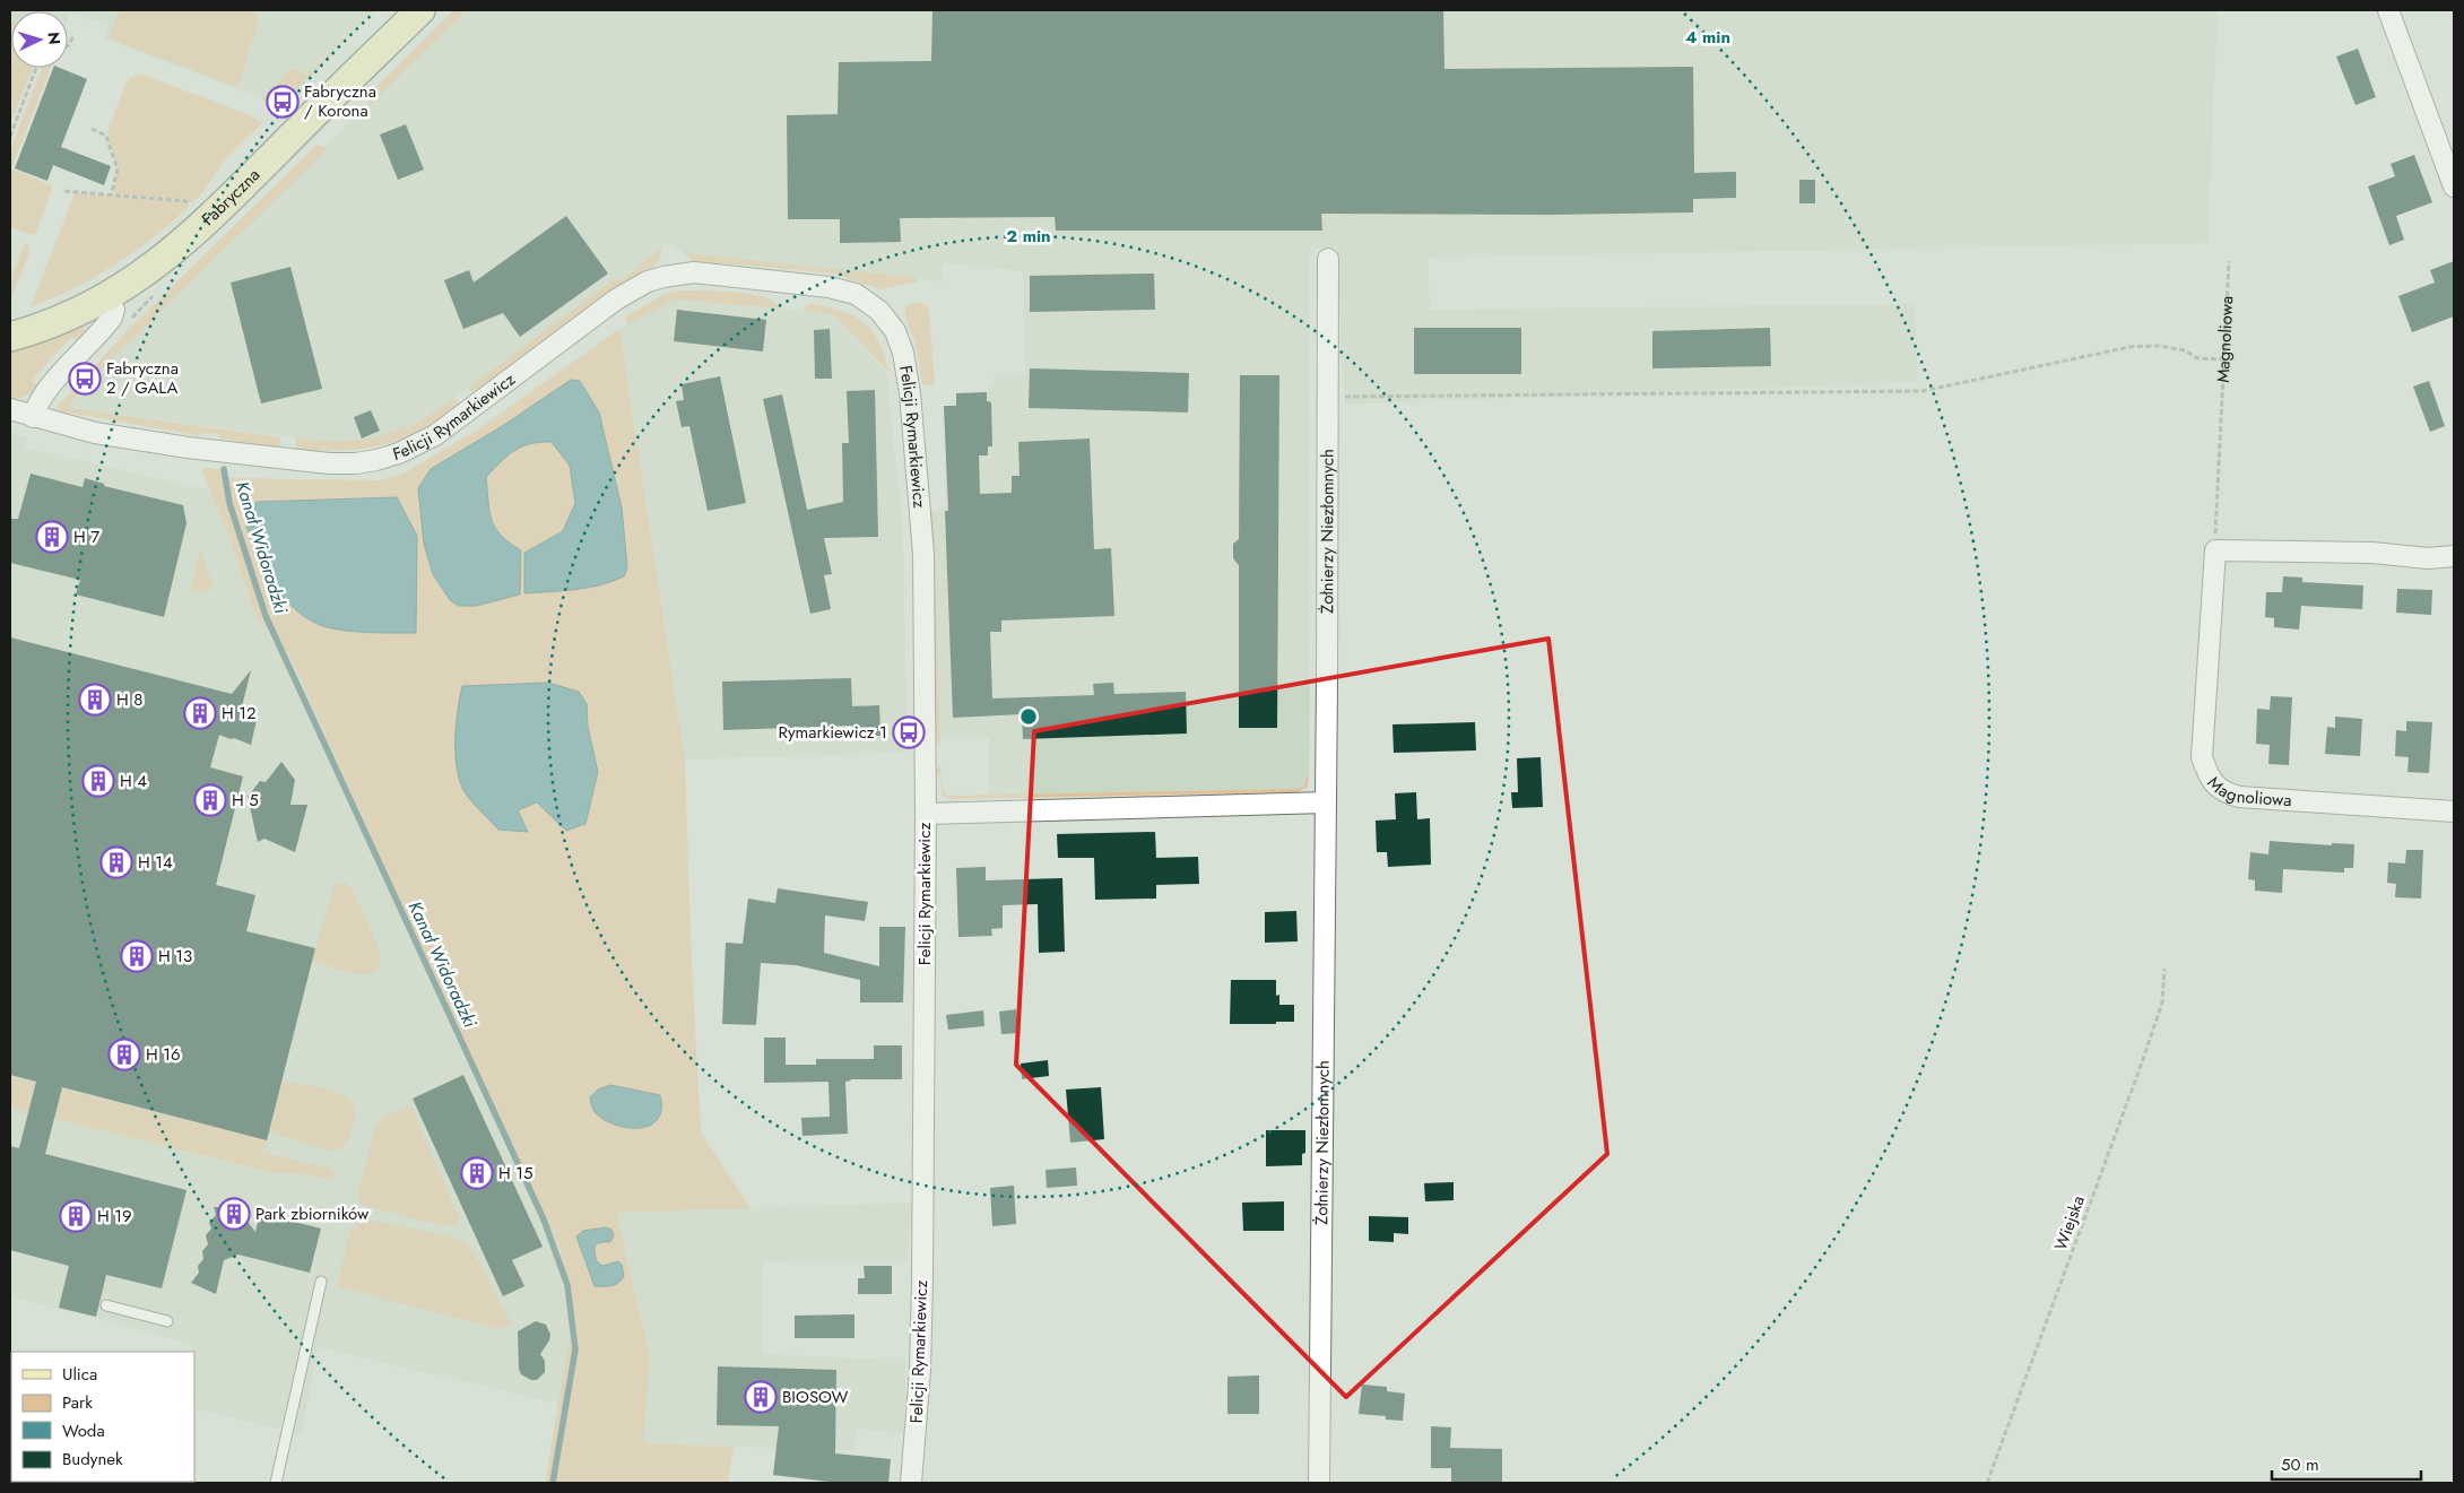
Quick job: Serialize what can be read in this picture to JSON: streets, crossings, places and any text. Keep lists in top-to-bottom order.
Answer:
{
  "streets": {
    "street": [
      "Fabryczna",
      "Magnoliowa",
      "Felicji Rymarkiewicz",
      "Żołnierzy Niezłomnych"
    ],
    "path": ["Wiejska"]
  },
  "water": ["Kanał Widoradzki"],
  "places": {
    "bus stop": ["Fabryczna / Korona", "Fabryczna 2 / GALA", "Rymarkiewicz 1"],
    "building": [
      "H 7",
      "H 8",
      "H 12",
      "H 4",
      "H 5",
      "H 14",
      "H 13",
      "H 16",
      "H 15",
      "Park zbiorników",
      "H 19",
      "BIOSOW"
    ]
  },
  "legend": [
    "Ulica",
    "Park",
    "Woda",
    "Budynek"
  ],
  "scale_bar": "50 m",
  "north": "right",
  "rings": ["4 min", "2 min"]
}
